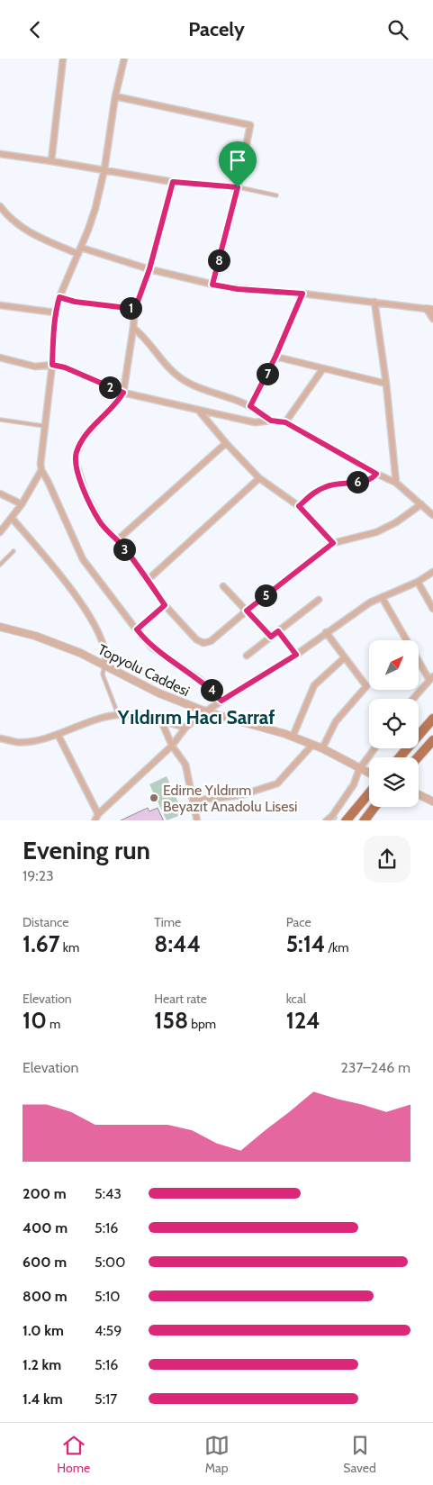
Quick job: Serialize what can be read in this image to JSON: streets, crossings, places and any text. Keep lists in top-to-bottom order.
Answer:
{
  "streets": {
    "street": ["Topyolu Caddesi"]
  },
  "districts": ["Yıldırım Hacı Sarraf"],
  "places": ["Edirne Yıldırım Beyazıt Anadolu Lisesi"],
  "north": "top right",
  "page": {
    "header": "Pacely",
    "pins": [
      "8",
      "1",
      "7",
      "2",
      "6",
      "3",
      "5",
      "4"
    ],
    "heading": ["Evening run", "19:23"],
    "stats": [
      ["Distance", "1.67 km"],
      ["Time", "8:44"],
      ["Pace", "5:14 /km"],
      ["Elevation", "10 m"],
      ["Heart rate", "158 bpm"],
      ["kcal", "124"]
    ],
    "chart": ["Elevation", "237–246 m"],
    "list": [
      {
        "name": "200 m",
        "note": "5:43"
      },
      {
        "name": "400 m",
        "note": "5:16"
      },
      {
        "name": "600 m",
        "note": "5:00"
      },
      {
        "name": "800 m",
        "note": "5:10"
      },
      {
        "name": "1.0 km",
        "note": "4:59"
      },
      {
        "name": "1.2 km",
        "note": "5:16"
      },
      {
        "name": "1.4 km",
        "note": "5:17"
      }
    ],
    "tabs": ["Home", "Map", "Saved"]
  }
}
